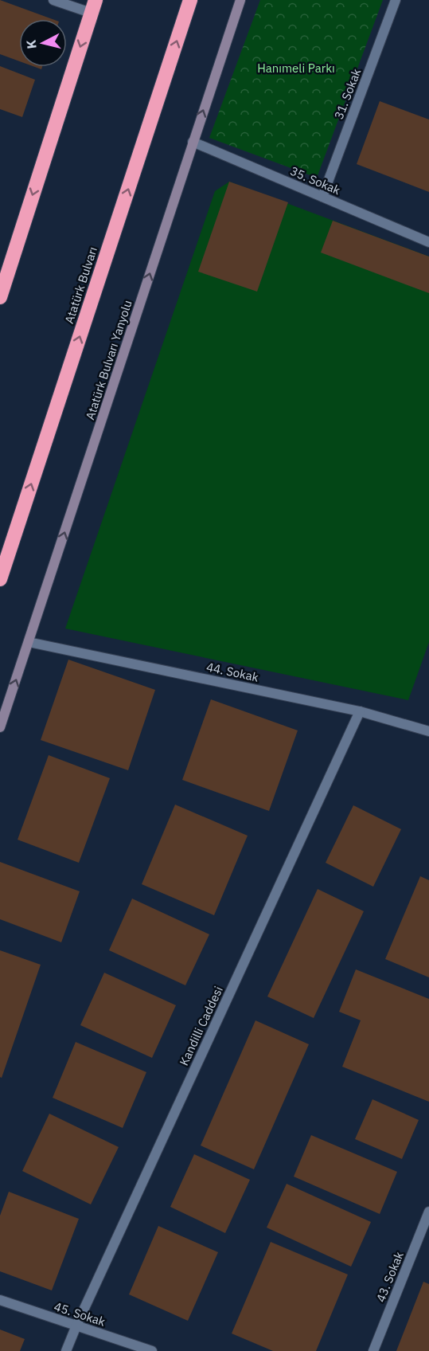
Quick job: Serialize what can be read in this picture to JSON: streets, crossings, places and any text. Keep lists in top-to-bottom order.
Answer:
{
  "streets": {
    "highway": ["Atatürk Bulvarı"],
    "main road": ["Atatürk Bulvarı Yanyolu"],
    "street": [
      "31. Sokak",
      "35. Sokak",
      "44. Sokak",
      "Kandilli Caddesi",
      "43. Sokak",
      "45. Sokak"
    ]
  },
  "crossings": [
    ["31. Sokak", "35. Sokak"],
    ["35. Sokak", "Atatürk Bulvarı Yanyolu"],
    ["Atatürk Bulvarı Yanyolu", "44. Sokak"],
    ["44. Sokak", "Kandilli Caddesi"],
    ["Kandilli Caddesi", "45. Sokak"]
  ],
  "one_way": ["Atatürk Bulvarı Yanyolu"],
  "parks": ["Hanımeli Parkı"],
  "north": "left"
}
